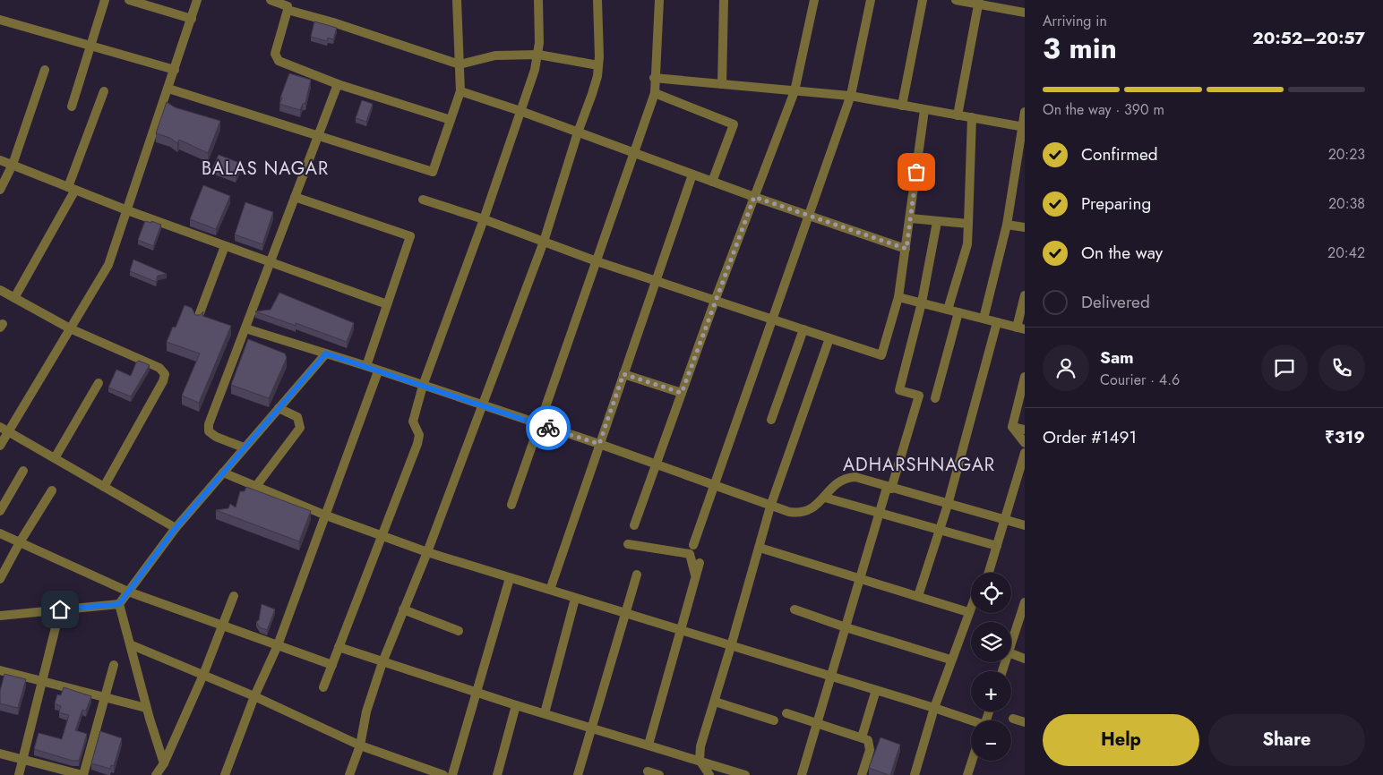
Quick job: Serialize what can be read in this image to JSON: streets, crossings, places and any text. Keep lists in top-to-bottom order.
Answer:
{
  "districts": ["BALAS NAGAR", "ADHARSHNAGAR"],
  "page": {
    "heading": ["3 min", "Arriving in", "20:52–20:57"],
    "panel": [
      "Sam",
      "Courier · 4.6",
      "Order #1491",
      "₹319"
    ],
    "bar": "On the way · 390 m",
    "list": [
      ["Confirmed", "20:23"],
      ["Preparing", "20:38"],
      ["On the way", "20:42"],
      "Delivered"
    ],
    "map_buttons": ["+", "−"],
    "buttons": ["Help", "Share"]
  }
}
